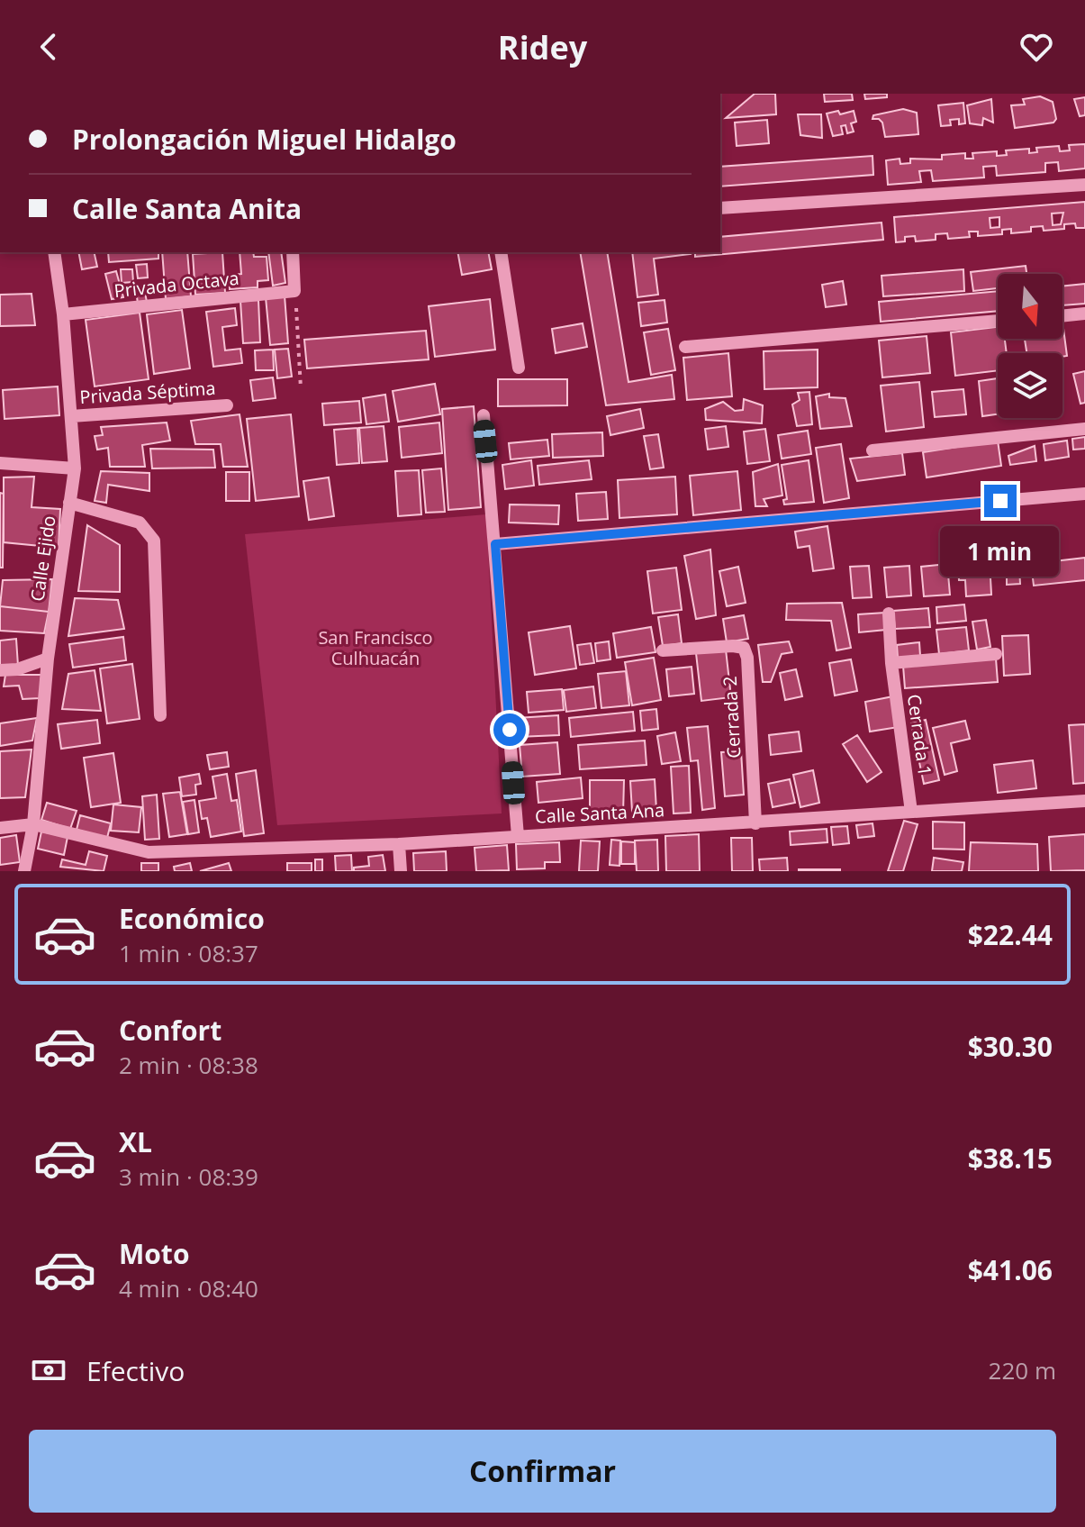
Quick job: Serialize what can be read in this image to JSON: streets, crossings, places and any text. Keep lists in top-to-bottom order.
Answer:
{
  "streets": {
    "street": [
      "Privada Octava",
      "Privada Séptima",
      "Calle Ejido",
      "Cerrada 2",
      "Cerrada 1",
      "Calle Santa Ana"
    ]
  },
  "crossings": [
    ["Privada Octava", "Calle Ejido"],
    ["Privada Séptima", "Calle Ejido"],
    ["Calle Ejido", "Calle Santa Ana"],
    ["Cerrada 2", "Calle Santa Ana"],
    ["Cerrada 1", "Calle Santa Ana"]
  ],
  "parks": ["San Francisco Culhuacán"],
  "north": "bottom",
  "page": {
    "header": "Ridey",
    "banner": ["Prolongación Miguel Hidalgo", "Calle Santa Anita"],
    "bubble": "1 min",
    "list": [
      {
        "name": "Económico",
        "note": "1 min · 08:37",
        "value": "$22.44"
      },
      {
        "name": "Confort",
        "note": "2 min · 08:38",
        "value": "$30.30"
      },
      {
        "name": "XL",
        "note": "3 min · 08:39",
        "value": "$38.15"
      },
      {
        "name": "Moto",
        "note": "4 min · 08:40",
        "value": "$41.06"
      }
    ],
    "pay": ["Efectivo", "220 m"],
    "buttons": "Confirmar"
  }
}
